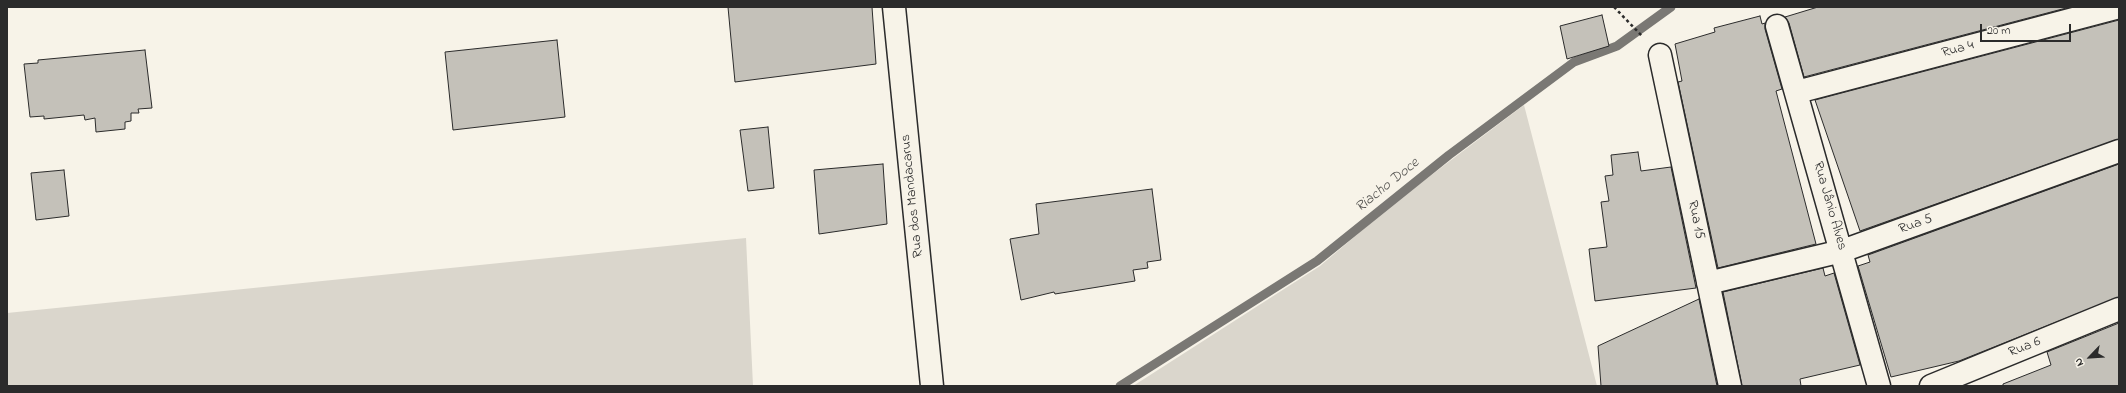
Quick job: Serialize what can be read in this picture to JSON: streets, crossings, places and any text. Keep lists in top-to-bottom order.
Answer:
{
  "streets": {
    "street": [
      "Rua 4",
      "Rua dos Mandacarus",
      "Rua Jânio Alves",
      "Rua 15",
      "Rua 5",
      "Rua 6"
    ]
  },
  "crossings": [
    ["Rua 4", "Rua Jânio Alves"],
    ["Rua Jânio Alves", "Rua 5"],
    ["Rua 15", "Rua 5"]
  ],
  "water": ["Riacho Doce"],
  "scale_bar": "20 m",
  "north": "bottom left"
}
